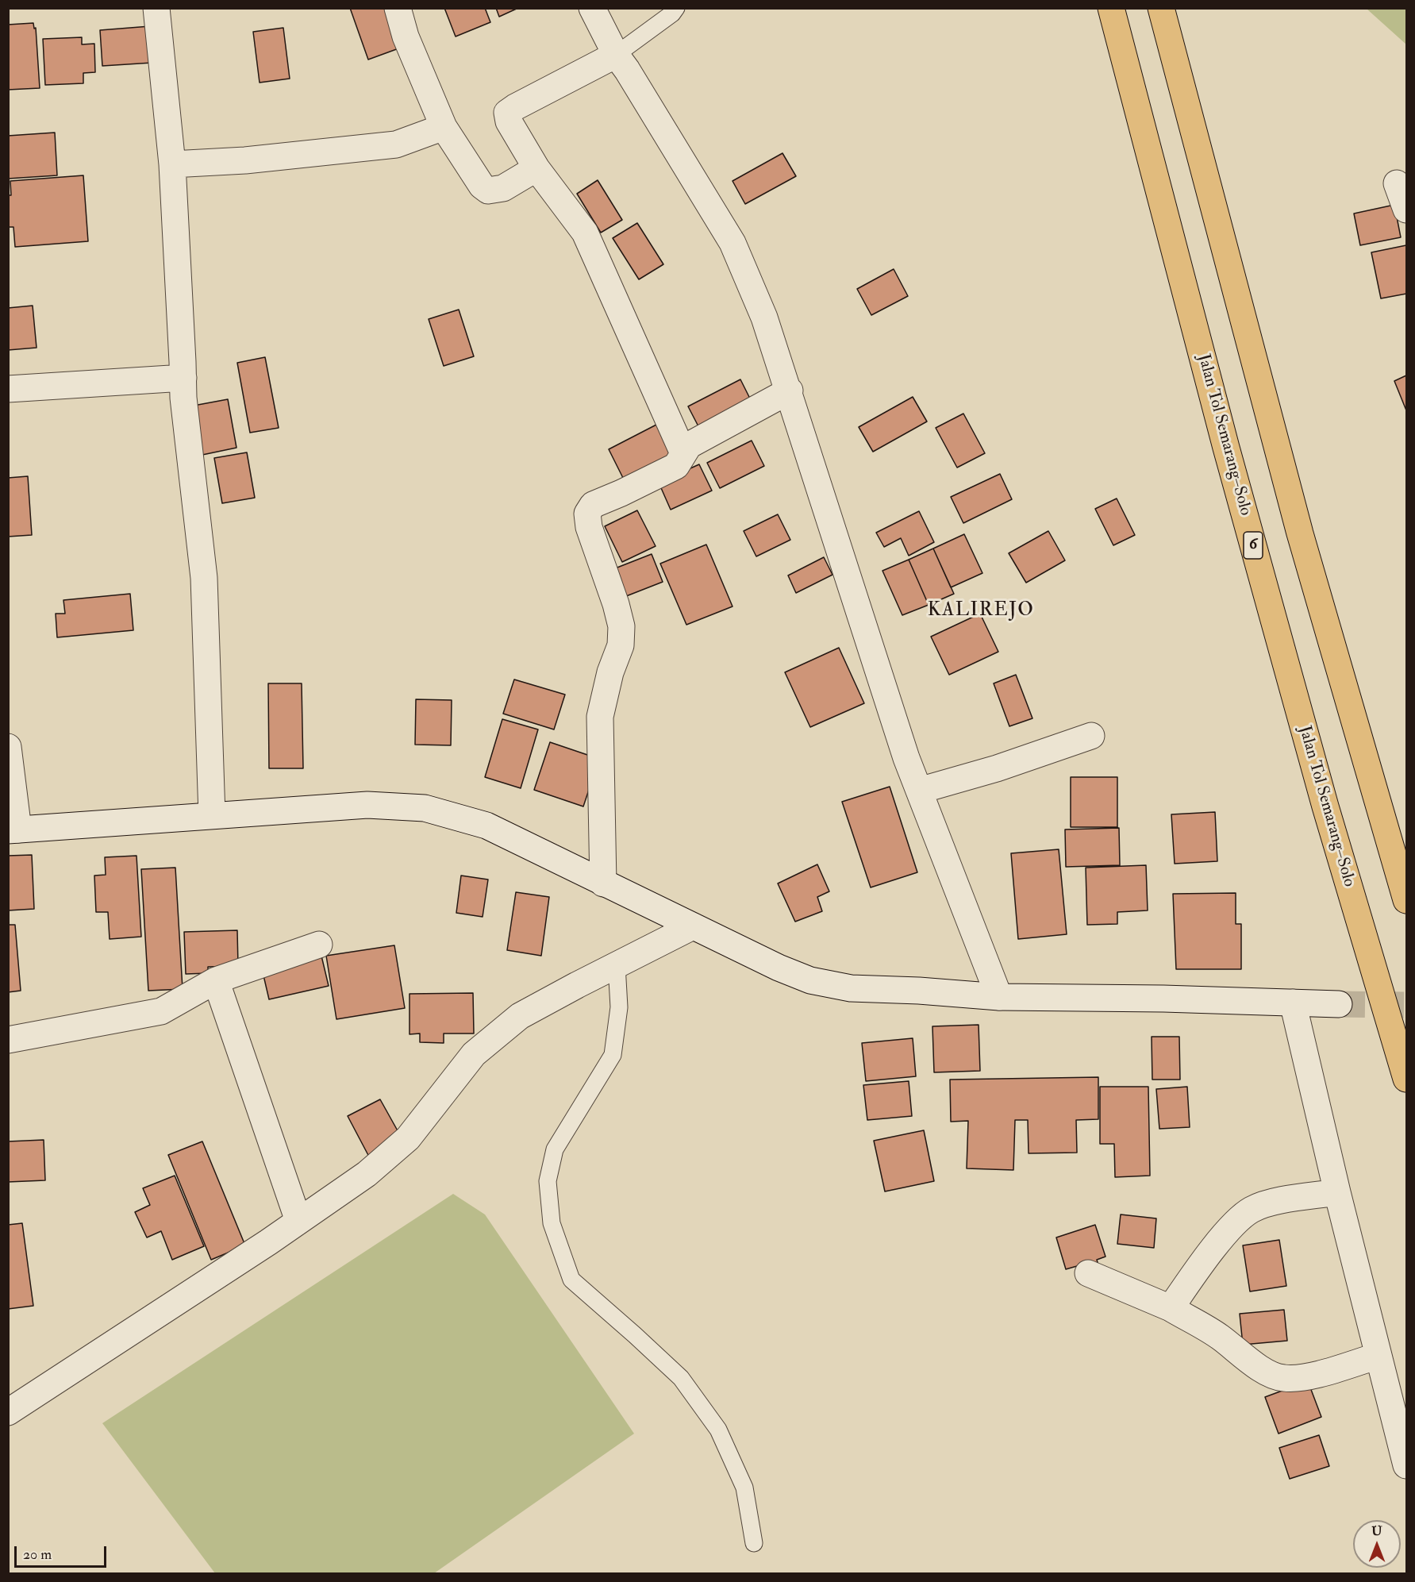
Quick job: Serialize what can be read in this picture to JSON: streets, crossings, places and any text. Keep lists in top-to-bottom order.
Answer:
{
  "streets": {
    "highway": ["Jalan Tol Semarang–Solo", "6"]
  },
  "districts": ["KALIREJO"],
  "scale_bar": "20 m",
  "north": "top"
}
